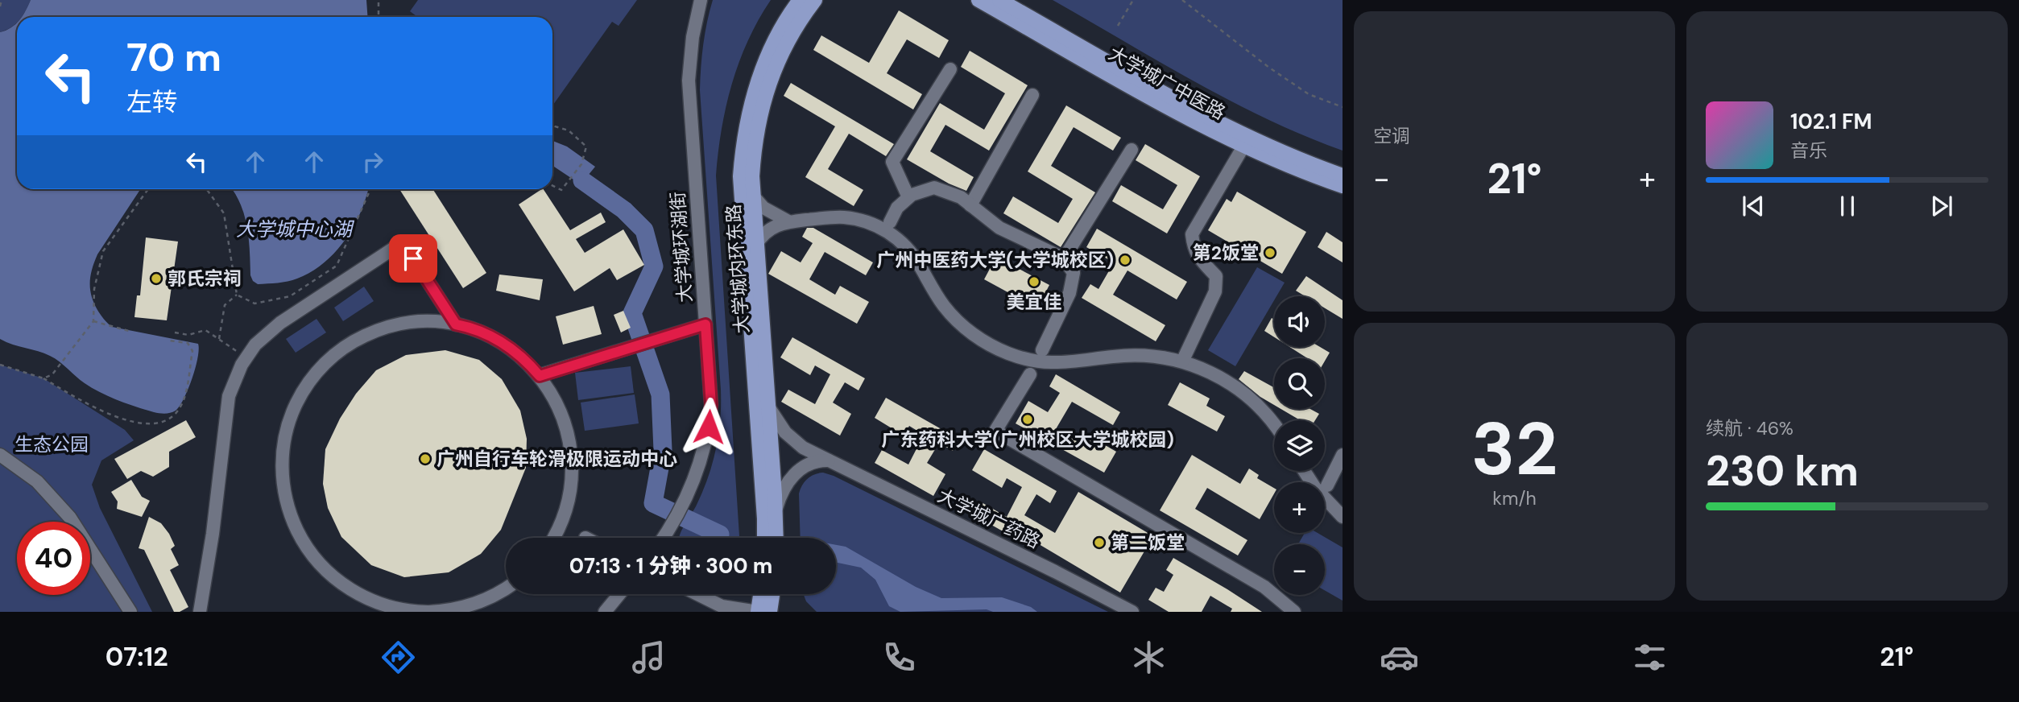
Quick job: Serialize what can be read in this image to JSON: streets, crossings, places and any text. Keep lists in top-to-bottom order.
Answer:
{
  "streets": {
    "main road": ["大学城广中医路", "大学城内环东路"],
    "street": ["大学城环湖街", "大学城广药路"]
  },
  "crossings": [
    ["大学城内环东路", "大学城广药路"]
  ],
  "water": ["大学城中心湖"],
  "parks": ["生态公园"],
  "places": [
    "第2饭堂",
    "广州中医药大学(大学城校区)",
    "郭氏宗祠",
    "美宜佳",
    "广东药科大学(广州校区大学城校园)",
    "广州自行车轮滑极限运动中心",
    "第二饭堂"
  ],
  "page": {
    "tile": [
      "空调",
      ["32", "km/h"],
      ["续航 · 46%", "230 km"]
    ],
    "turn": ["70 m", "左转"],
    "song": ["102.1 FM", "音乐"],
    "heat": ["−", "21°", "+"],
    "map_buttons": ["+", "−"],
    "limit": "40",
    "trip": "07:13 · 1 分钟 · 300 m",
    "tabs": ["07:12", "21°"]
  }
}
